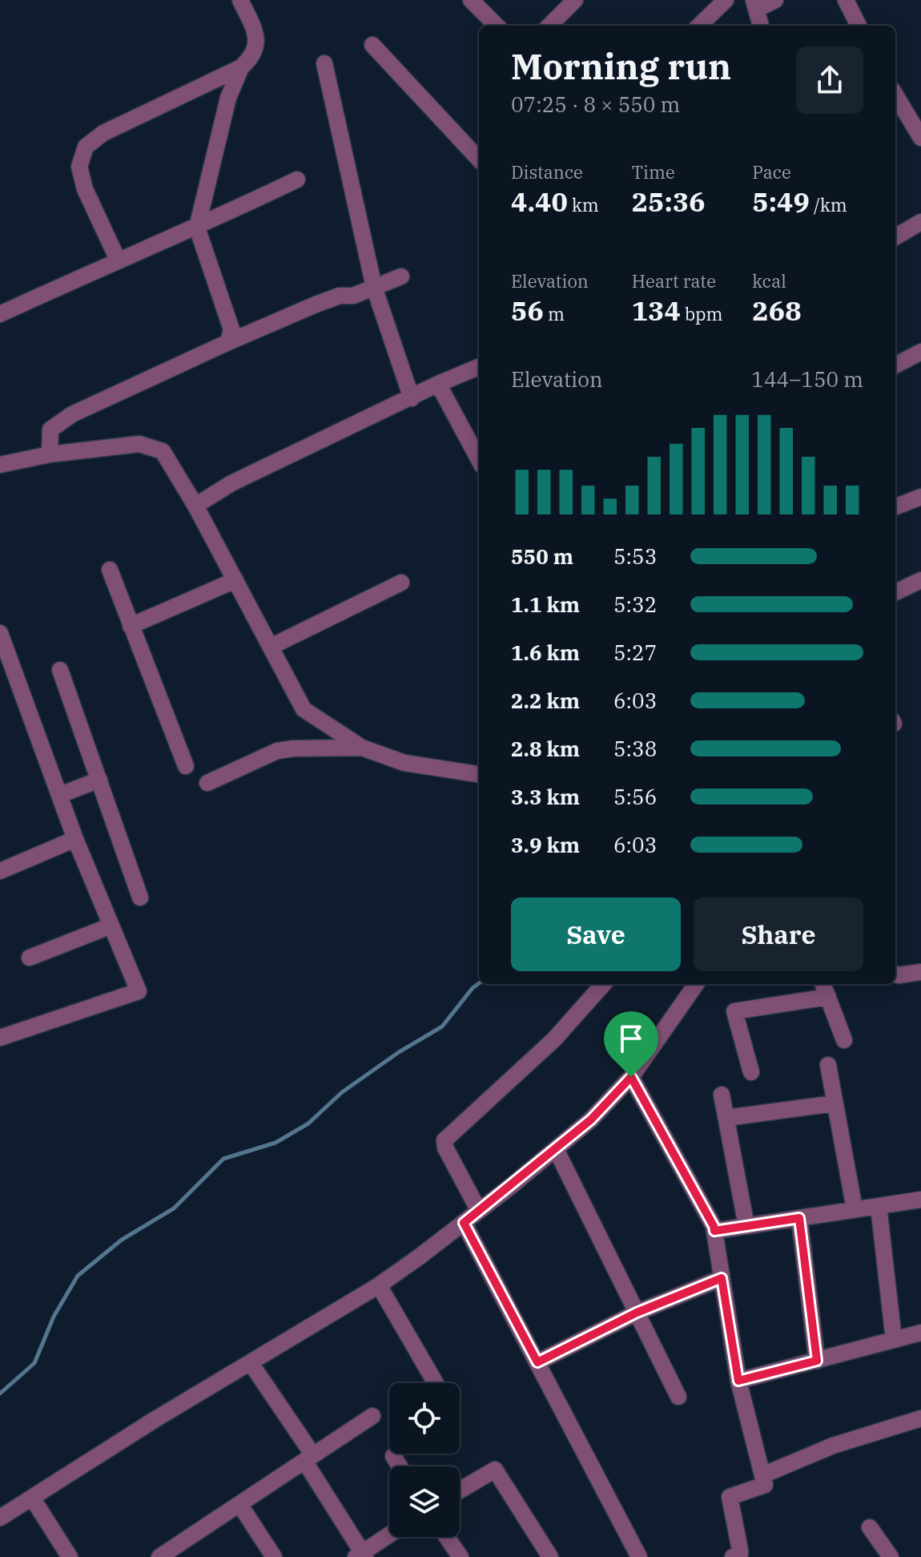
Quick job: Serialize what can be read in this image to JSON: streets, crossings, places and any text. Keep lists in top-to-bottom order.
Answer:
{
  "page": {
    "heading": ["Morning run", "07:25 · 8 × 550 m"],
    "stats": [
      ["Distance", "4.40 km"],
      ["Time", "25:36"],
      ["Pace", "5:49 /km"],
      ["Elevation", "56 m"],
      ["Heart rate", "134 bpm"],
      ["kcal", "268"]
    ],
    "chart": ["Elevation", "144–150 m"],
    "list": [
      {
        "name": "550 m",
        "note": "5:53"
      },
      {
        "name": "1.1 km",
        "note": "5:32"
      },
      {
        "name": "1.6 km",
        "note": "5:27"
      },
      {
        "name": "2.2 km",
        "note": "6:03"
      },
      {
        "name": "2.8 km",
        "note": "5:38"
      },
      {
        "name": "3.3 km",
        "note": "5:56"
      },
      {
        "name": "3.9 km",
        "note": "6:03"
      }
    ],
    "buttons": ["Save", "Share"]
  }
}
